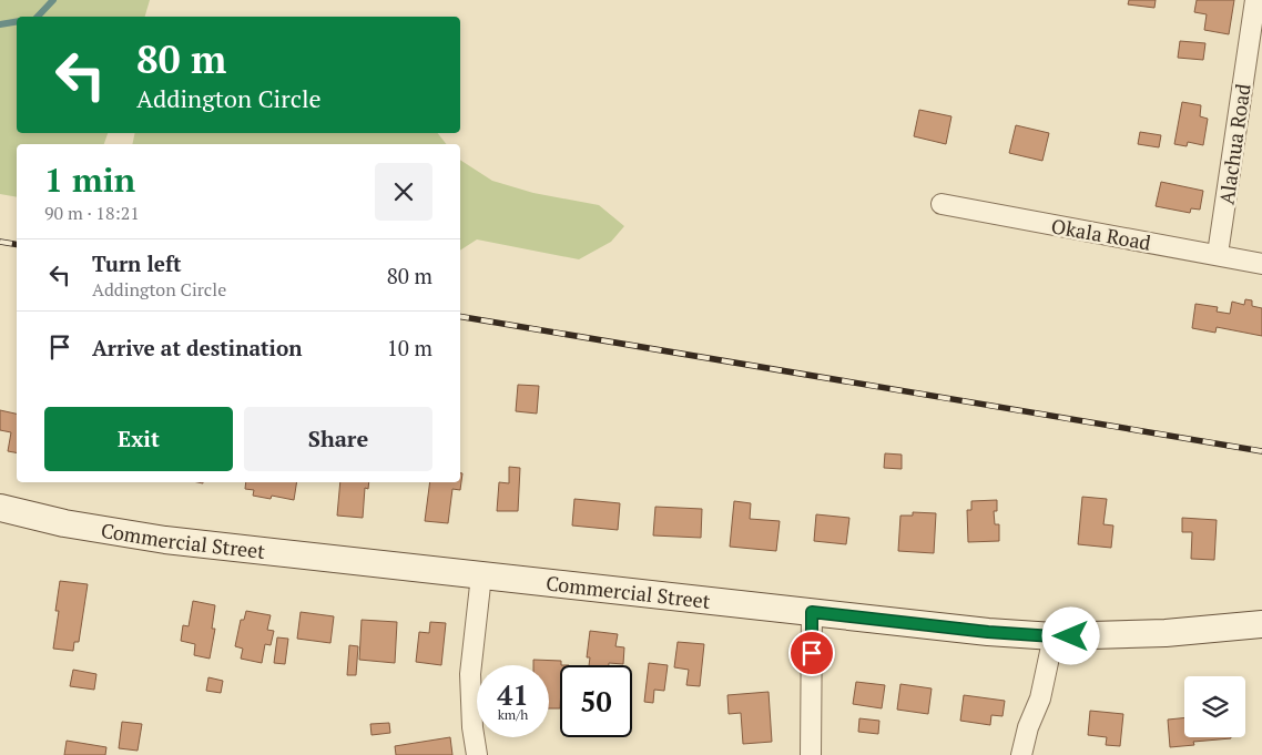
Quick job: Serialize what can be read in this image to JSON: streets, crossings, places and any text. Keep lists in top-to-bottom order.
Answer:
{
  "streets": {
    "main road": ["Commercial Street"],
    "street": ["Alachua Road", "Okala Road"]
  },
  "crossings": [
    ["Alachua Road", "Okala Road"]
  ],
  "page": {
    "turn": ["80 m", "Addington Circle"],
    "heading": ["1 min", "90 m · 18:21"],
    "list": [
      {
        "name": "Turn left",
        "note": "Addington Circle",
        "value": "80 m"
      },
      {
        "name": "Arrive at destination",
        "value": "10 m"
      }
    ],
    "buttons": ["Exit", "Share"],
    "speed": "41 km/h",
    "limit": "50"
  }
}
